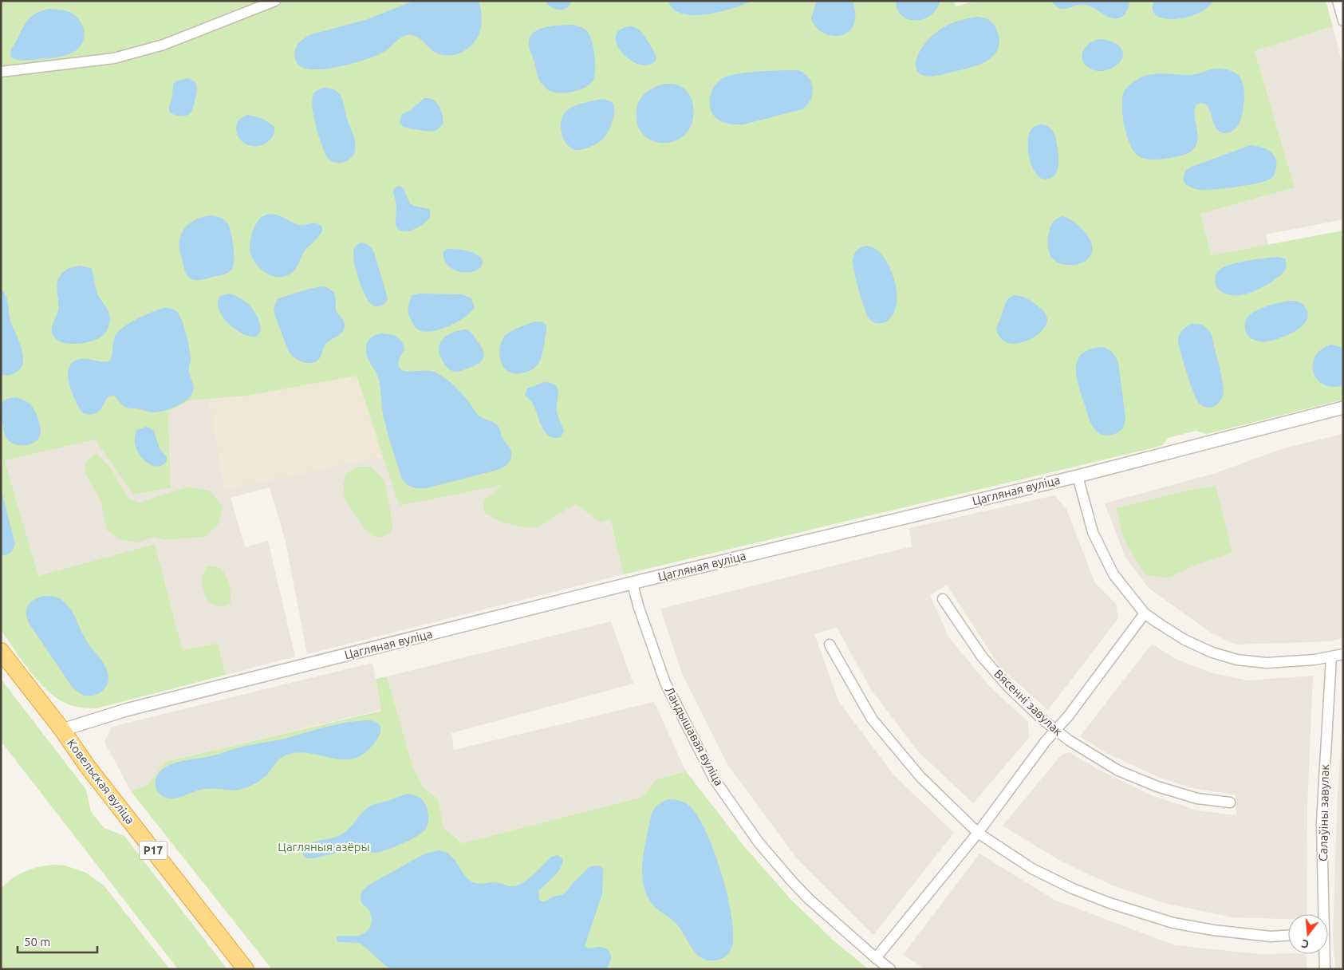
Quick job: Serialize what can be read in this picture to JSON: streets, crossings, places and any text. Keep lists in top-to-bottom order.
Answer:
{
  "streets": {
    "highway": ["Ковельская вуліца", "Р17"],
    "street": [
      "Цагляная вуліца",
      "Вясенні завулак",
      "Ландышавая вуліца",
      "Салаўіны завулак"
    ]
  },
  "crossings": [
    ["Цагляная вуліца", "Ландышавая вуліца"],
    ["Цагляная вуліца", "Ковельская вуліца"]
  ],
  "parks": ["Цагляныя азёры"],
  "scale_bar": "50 m",
  "north": "bottom"
}
